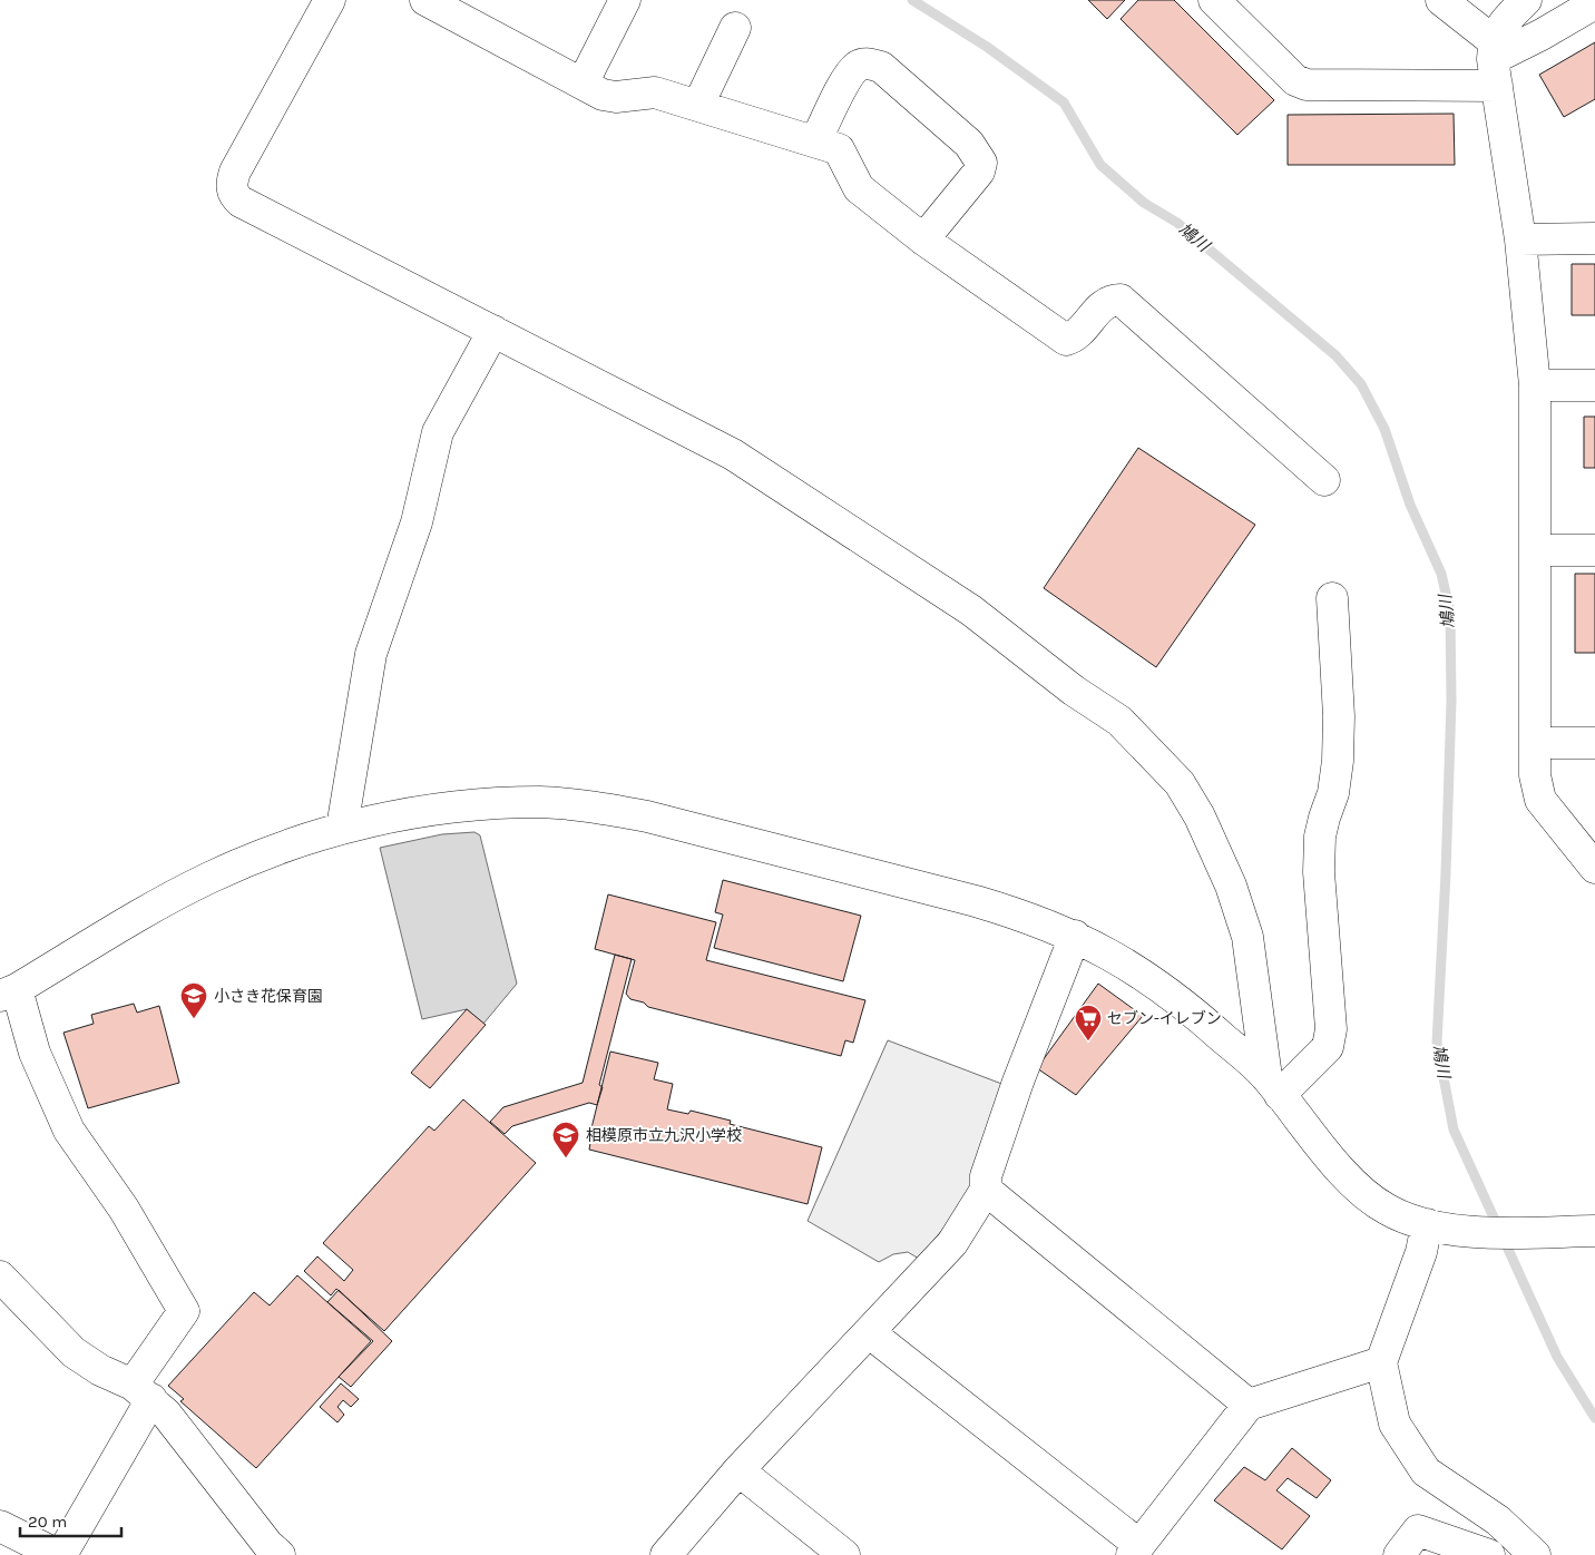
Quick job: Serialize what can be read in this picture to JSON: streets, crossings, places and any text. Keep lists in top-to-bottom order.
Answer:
{
  "water": ["鳩川"],
  "places": {
    "school or university": ["小さき花保育園", "相模原市立九沢小学校"],
    "supermarket": ["セブン-イレブン"]
  },
  "scale_bar": "20 m"
}
